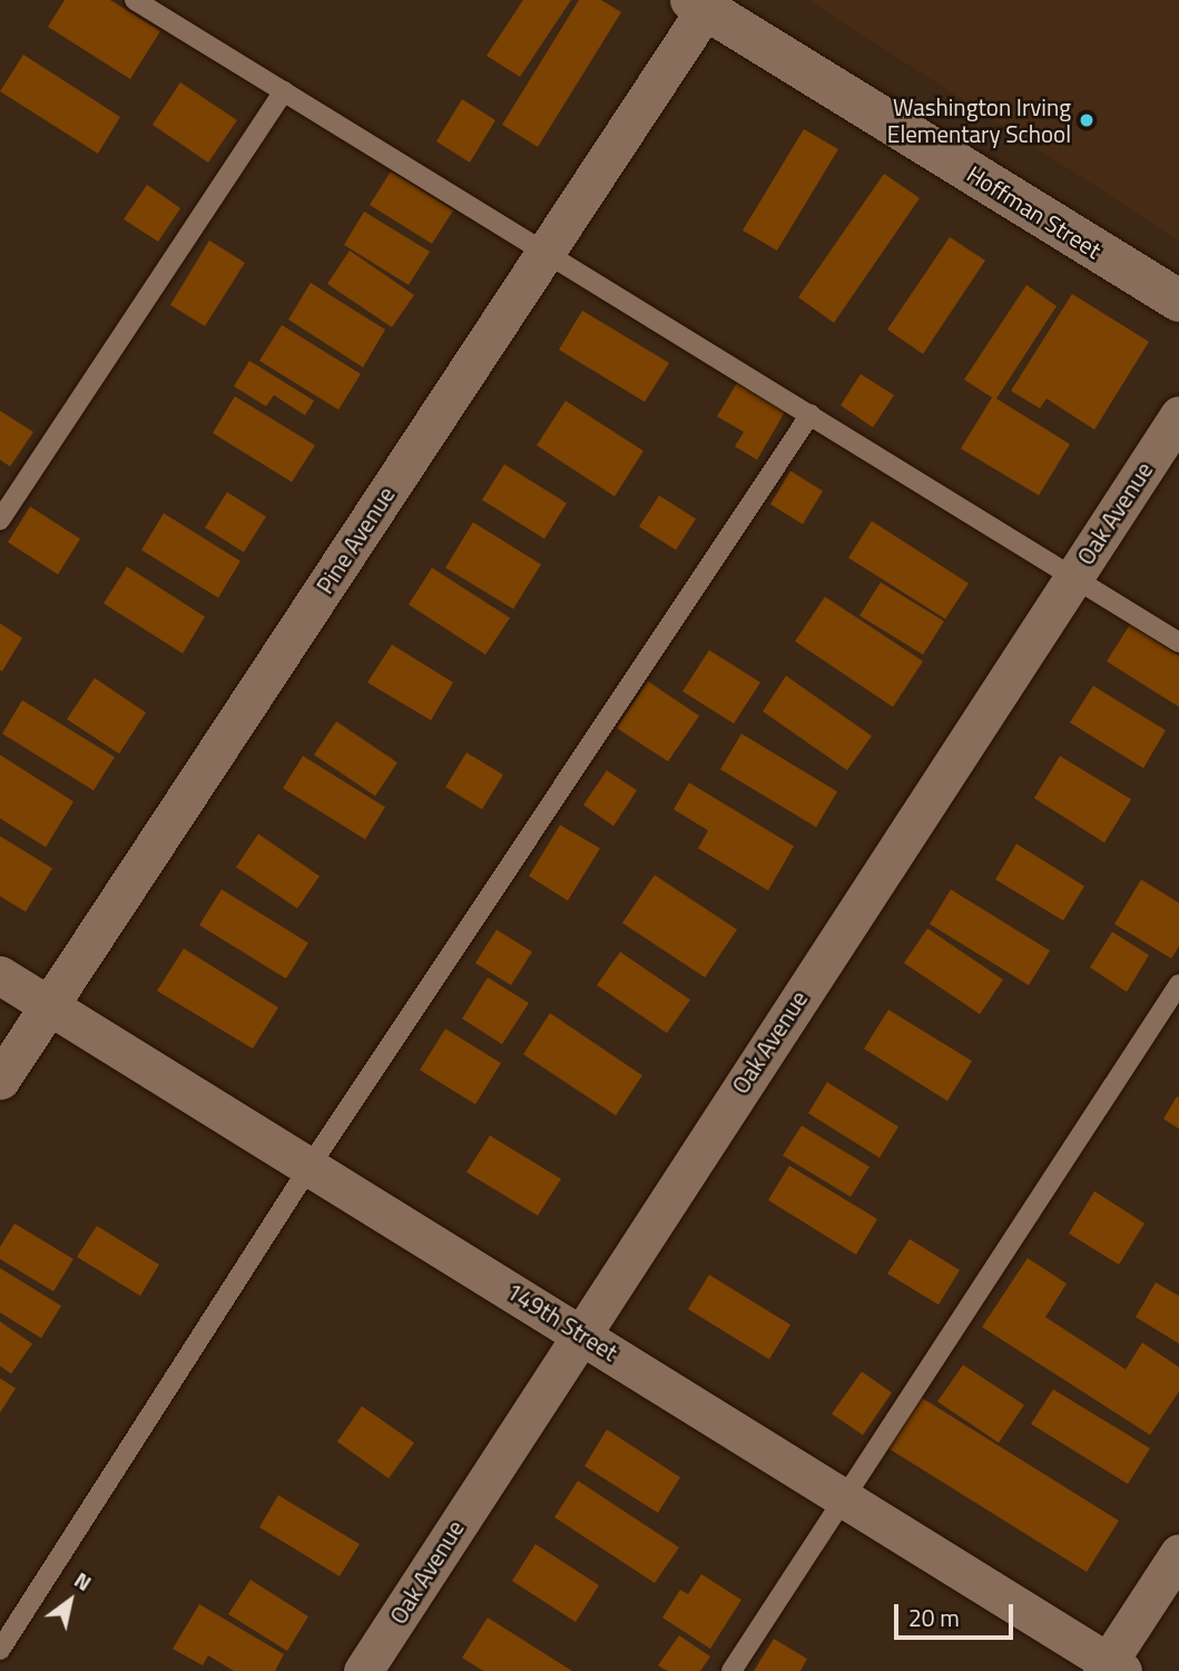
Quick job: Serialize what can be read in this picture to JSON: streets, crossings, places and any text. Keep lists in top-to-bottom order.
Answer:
{
  "streets": {
    "street": [
      "Hoffman Street",
      "Oak Avenue",
      "Pine Avenue",
      "149th Street"
    ]
  },
  "crossings": [
    ["Hoffman Street", "Pine Avenue"],
    ["Oak Avenue", "149th Street"],
    ["Pine Avenue", "149th Street"]
  ],
  "places": ["Washington Irving Elementary School"],
  "scale_bar": "20 m",
  "north": "top right"
}
